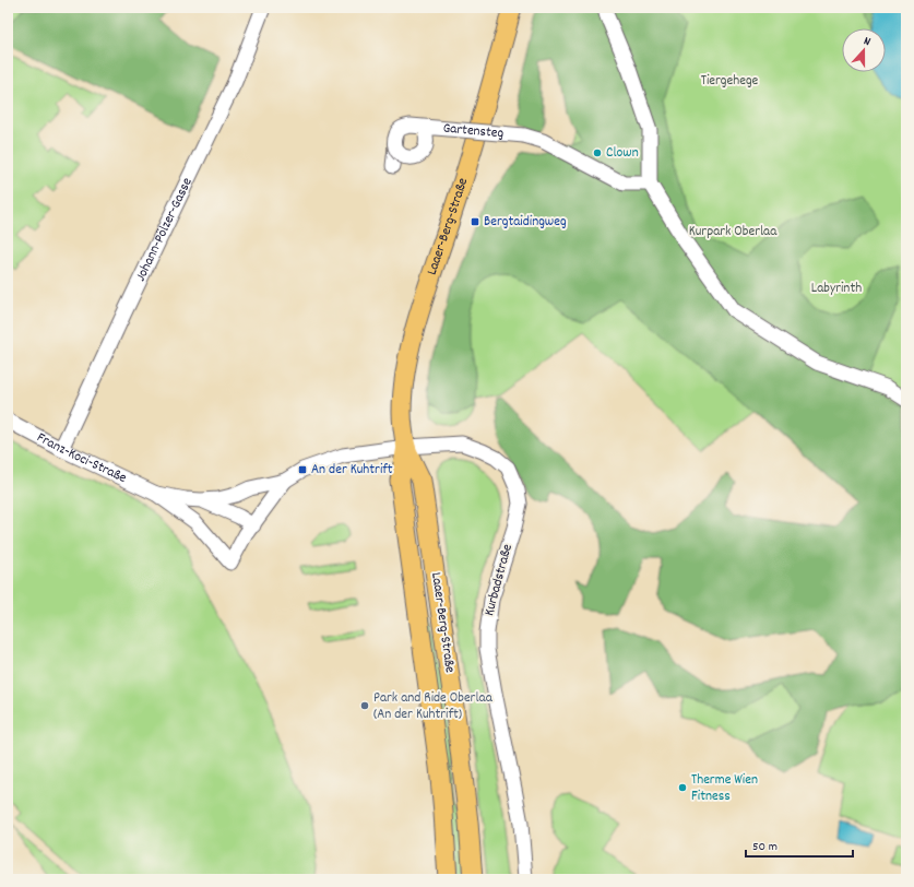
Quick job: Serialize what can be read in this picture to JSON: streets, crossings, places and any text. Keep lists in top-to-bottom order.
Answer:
{
  "streets": {
    "main road": ["Laaer-Berg-Straße"],
    "street": [
      "Gartensteg",
      "Johann-Pölzer-Gasse",
      "Franz-Koci-Straße",
      "Kurbadstraße"
    ]
  },
  "crossings": [
    ["Laaer-Berg-Straße", "Franz-Koci-Straße"],
    ["Laaer-Berg-Straße", "Kurbadstraße"],
    ["Johann-Pölzer-Gasse", "Franz-Koci-Straße"],
    ["Franz-Koci-Straße", "Kurbadstraße"]
  ],
  "parks": ["Tiergehege", "Kurpark Oberlaa", "Labyrinth"],
  "places": {
    "other": ["Clown", "Park and Ride Oberlaa (An der Kuhtrift)", "Therme Wien Fitness"],
    "transit": ["Bergtaidingweg", "An der Kuhtrift"]
  },
  "scale_bar": "50 m",
  "north": "top"
}
